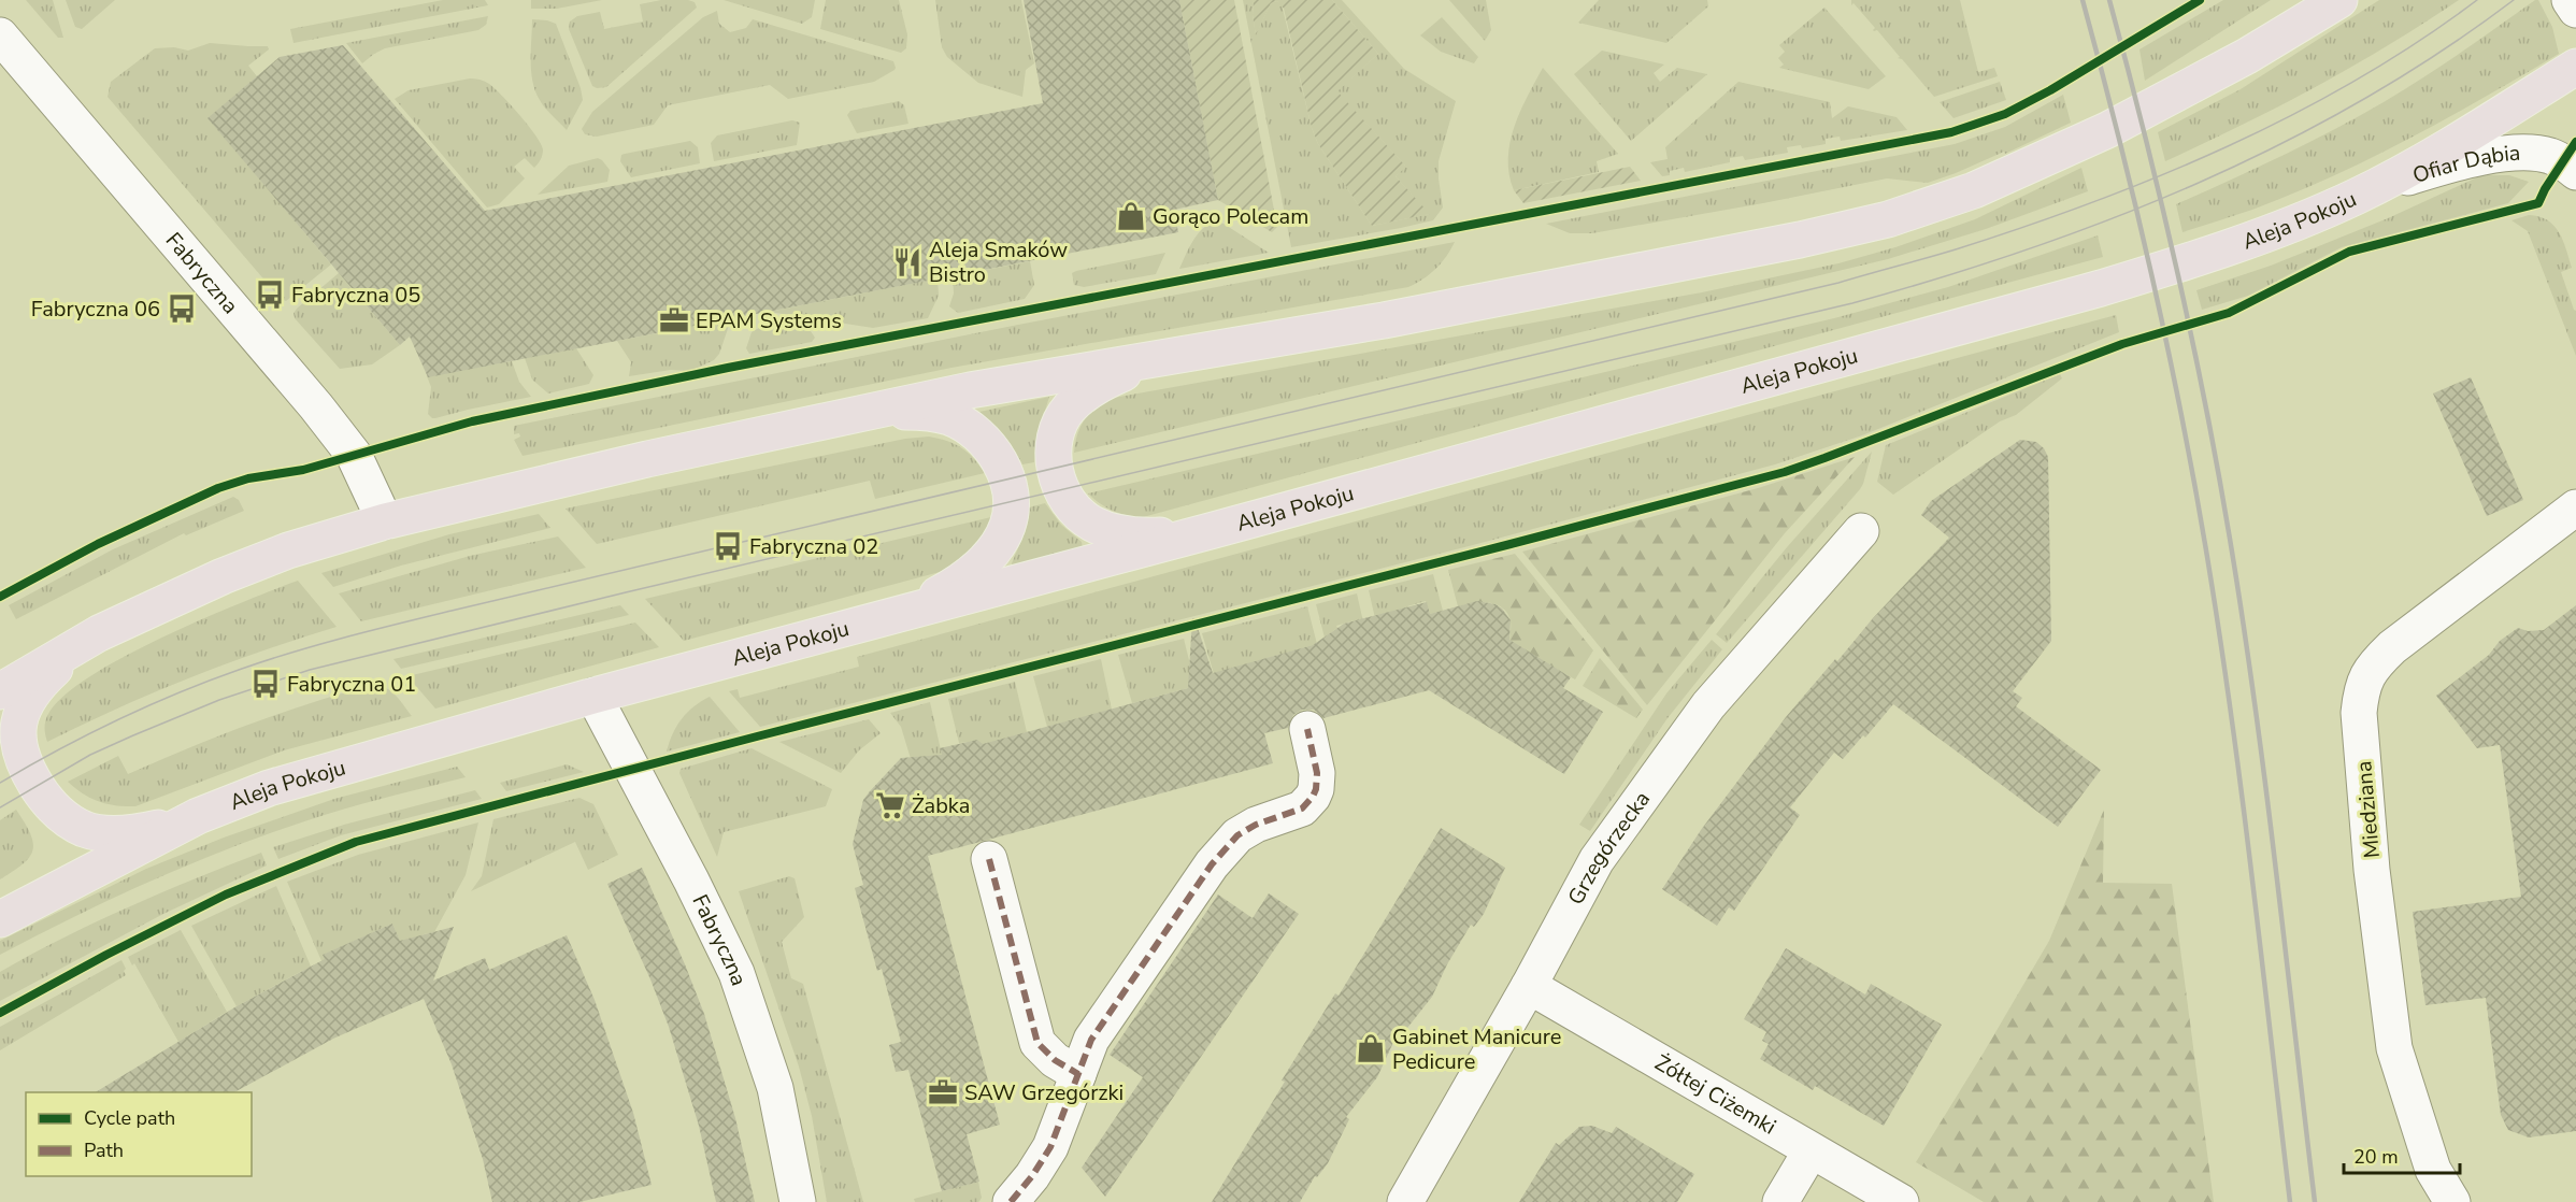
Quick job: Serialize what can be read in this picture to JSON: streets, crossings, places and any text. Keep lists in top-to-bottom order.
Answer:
{
  "streets": {
    "main road": ["Aleja Pokoju"],
    "street": [
      "Ofiar Dąbia",
      "Fabryczna",
      "Miedziana",
      "Grzegórzecka",
      "Żółtej Ciżemki"
    ]
  },
  "crossings": [
    ["Ofiar Dąbia", "Aleja Pokoju"],
    ["Aleja Pokoju", "Fabryczna"],
    ["Grzegórzecka", "Żółtej Ciżemki"]
  ],
  "places": {
    "shop": ["Gorąco Polecam", "Gabinet Manicure Pedicure"],
    "restaurant": ["Aleja Smaków Bistro"],
    "bus stop": [
      "Fabryczna 05",
      "Fabryczna 06",
      "Fabryczna 02",
      "Fabryczna 01"
    ],
    "office": ["EPAM Systems", "SAW Grzegórzki"],
    "supermarket": ["Żabka"]
  },
  "legend": ["Cycle path", "Path"],
  "scale_bar": "20 m"
}
